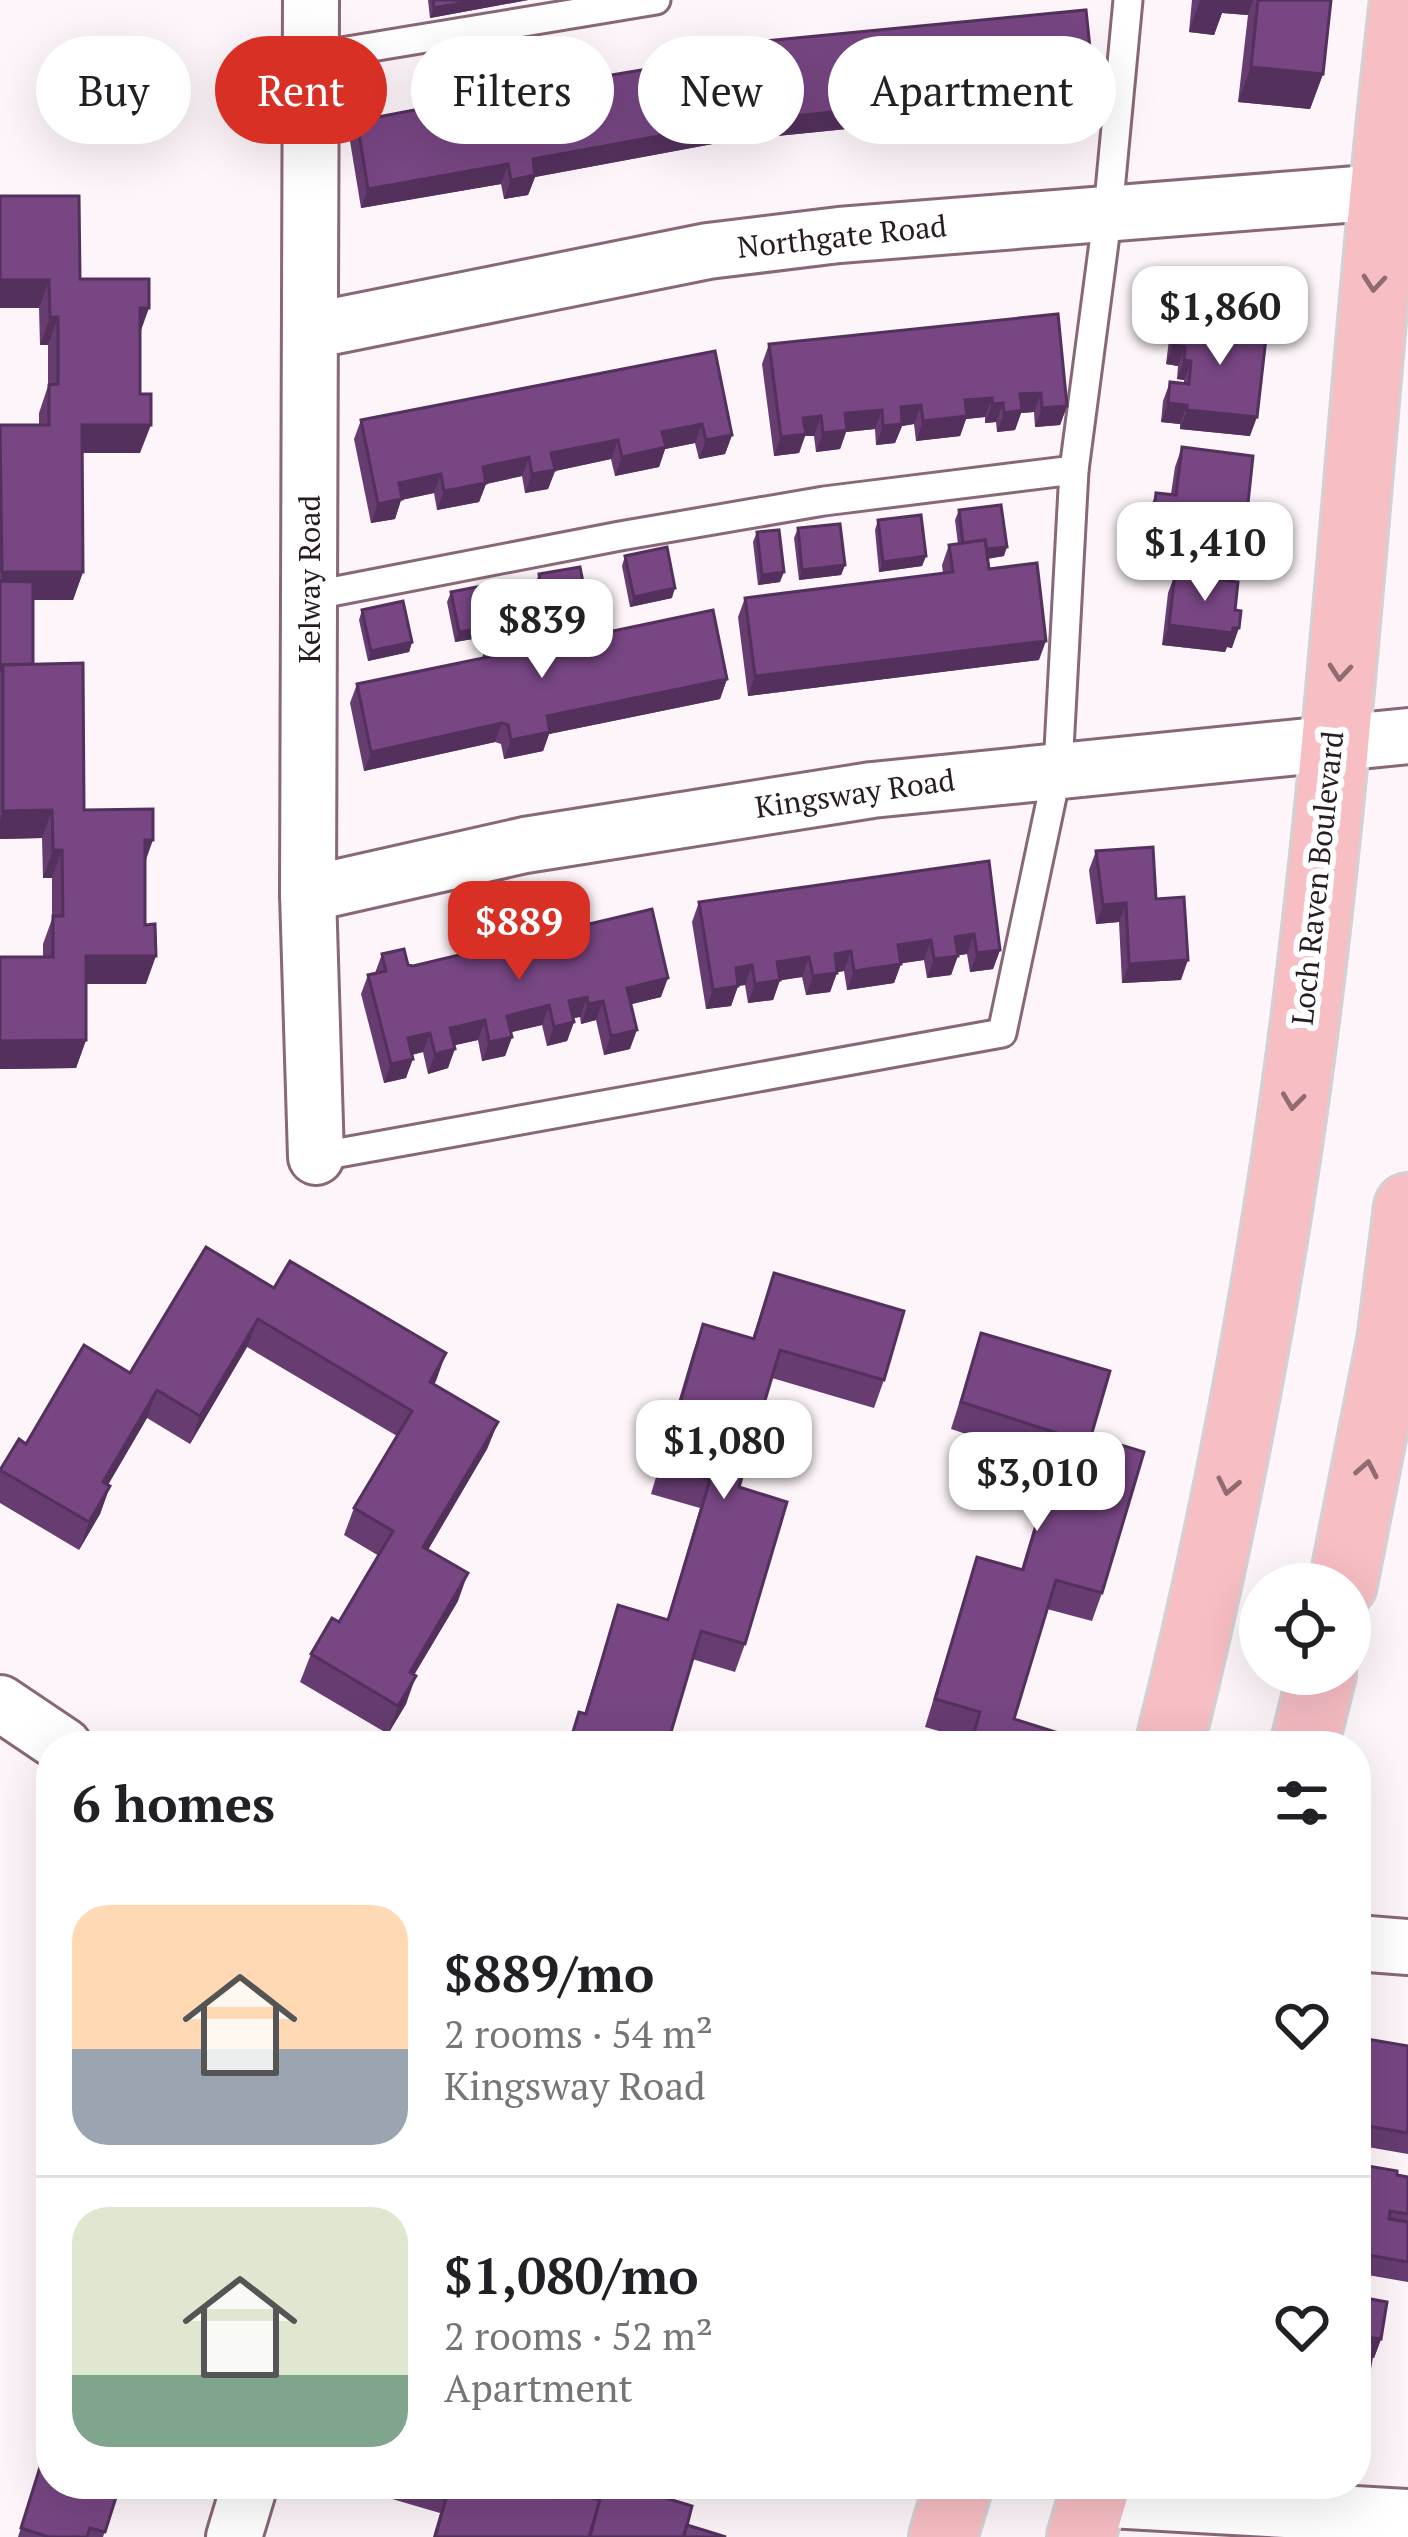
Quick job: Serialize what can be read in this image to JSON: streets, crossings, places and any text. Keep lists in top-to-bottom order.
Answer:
{
  "streets": {
    "main road": ["Loch Raven Boulevard"],
    "street": ["Northgate Road", "Kelway Road", "Kingsway Road"]
  },
  "crossings": [
    ["Northgate Road", "Kelway Road"],
    ["Northgate Road", "Loch Raven Boulevard"],
    ["Kelway Road", "Kingsway Road"],
    ["Kingsway Road", "Loch Raven Boulevard"]
  ],
  "one_way": ["Loch Raven Boulevard"],
  "page": {
    "chip": [
      "Buy",
      "Rent",
      "Filters",
      "New",
      "Apartment"
    ],
    "price": [
      "$1,860",
      "$1,410",
      "$839",
      "$889",
      "$1,080",
      "$3,010"
    ],
    "heading": "6 homes",
    "list": [
      {
        "name": "$889/mo",
        "note": "2 rooms · 54 m² · Kingsway Road"
      },
      {
        "name": "$1,080/mo",
        "note": "2 rooms · 52 m² · Apartment"
      }
    ]
  }
}
